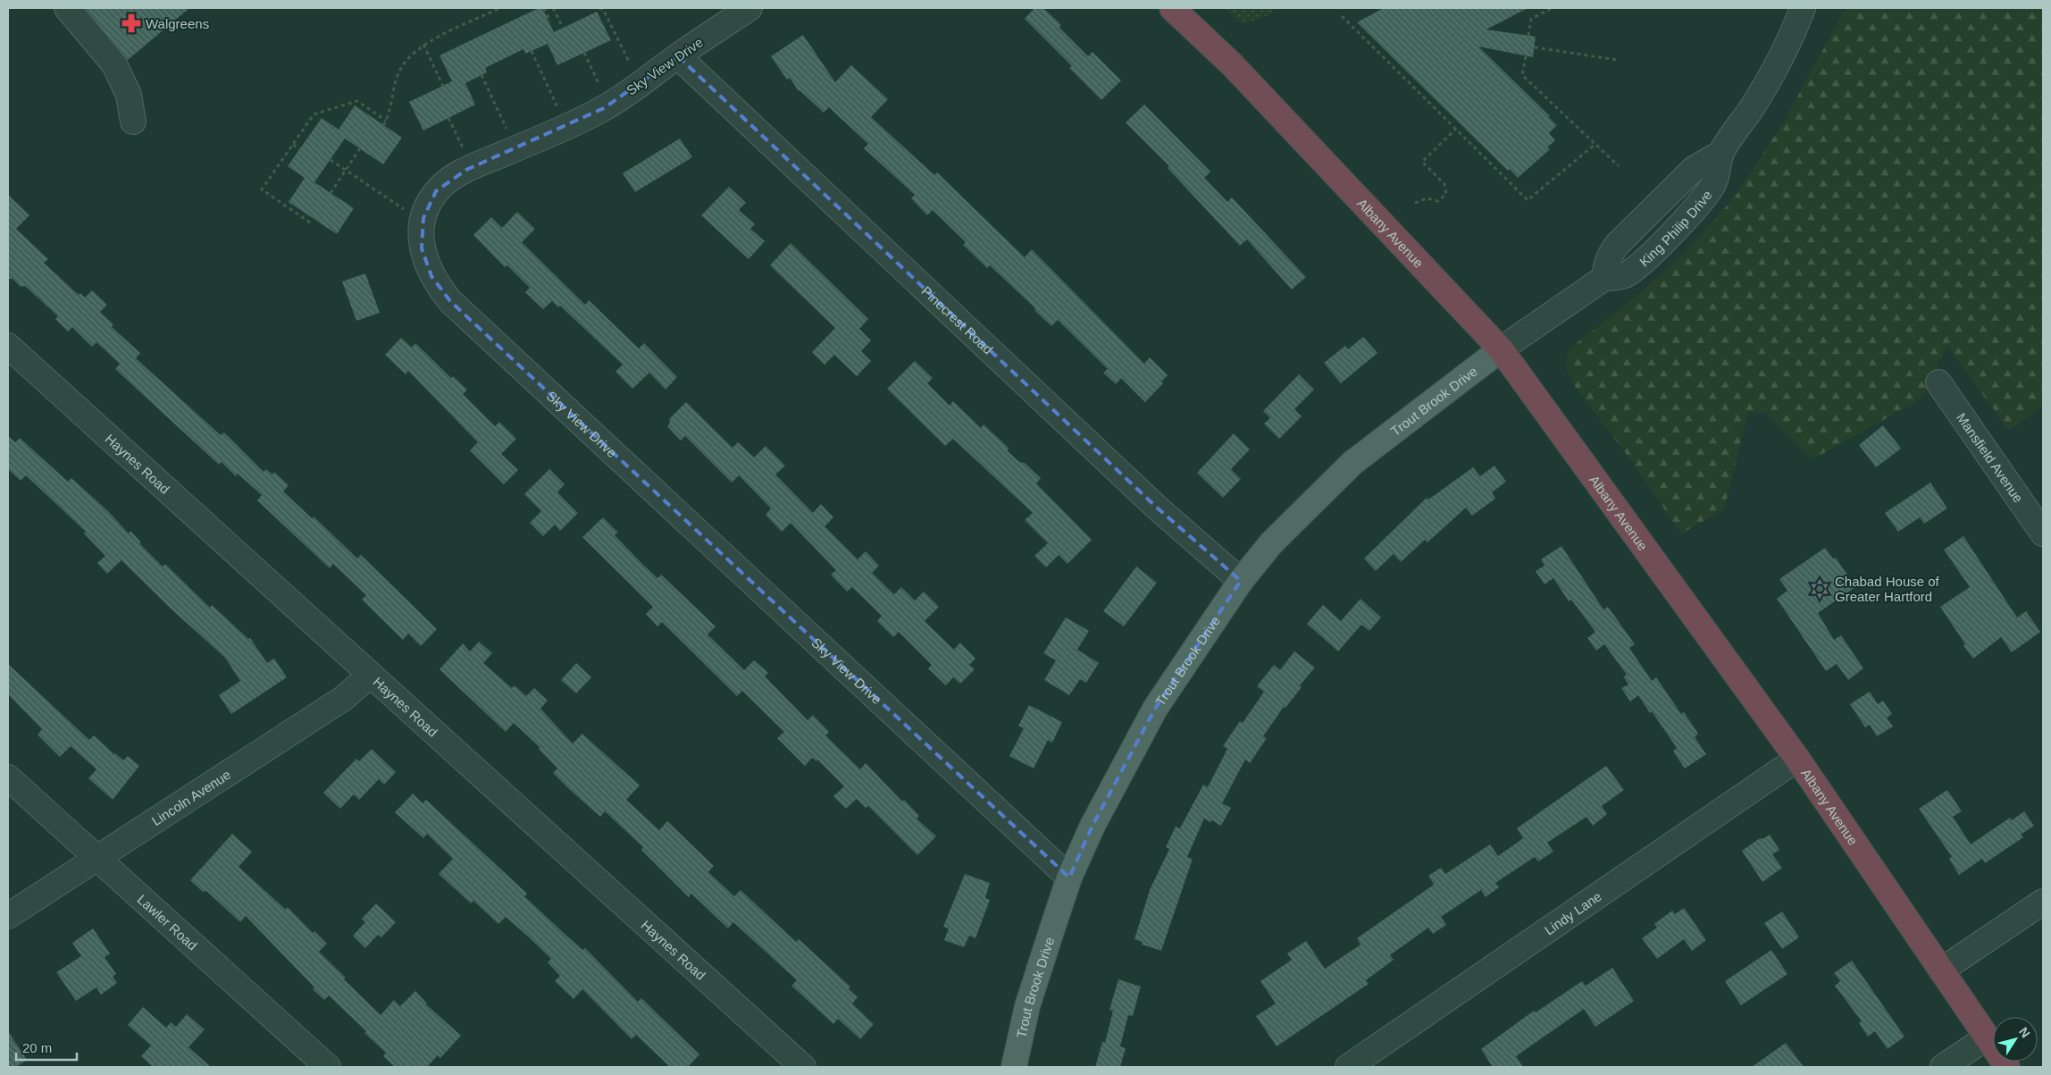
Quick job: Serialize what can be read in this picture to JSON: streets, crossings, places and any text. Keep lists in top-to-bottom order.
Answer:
{
  "streets": {
    "highway": ["Albany Avenue"],
    "main road": ["Trout Brook Drive"],
    "street": [
      "Sky View Drive",
      "King Philip Drive",
      "Pinecrest Road",
      "Mansfield Avenue",
      "Haynes Road",
      "Lincoln Avenue",
      "Lindy Lane",
      "Lawler Road"
    ]
  },
  "crossings": [
    ["Sky View Drive", "Pinecrest Road"],
    ["Sky View Drive", "Trout Brook Drive"],
    ["King Philip Drive", "Albany Avenue"],
    ["King Philip Drive", "Trout Brook Drive"],
    ["Albany Avenue", "Trout Brook Drive"],
    ["Albany Avenue", "Lindy Lane"],
    ["Pinecrest Road", "Trout Brook Drive"],
    ["Haynes Road", "Lincoln Avenue"],
    ["Lincoln Avenue", "Lawler Road"]
  ],
  "places": {
    "pharmacy": ["Walgreens"],
    "synagogue": ["Chabad House of Greater Hartford"]
  },
  "scale_bar": "20 m",
  "north": "top right"
}
